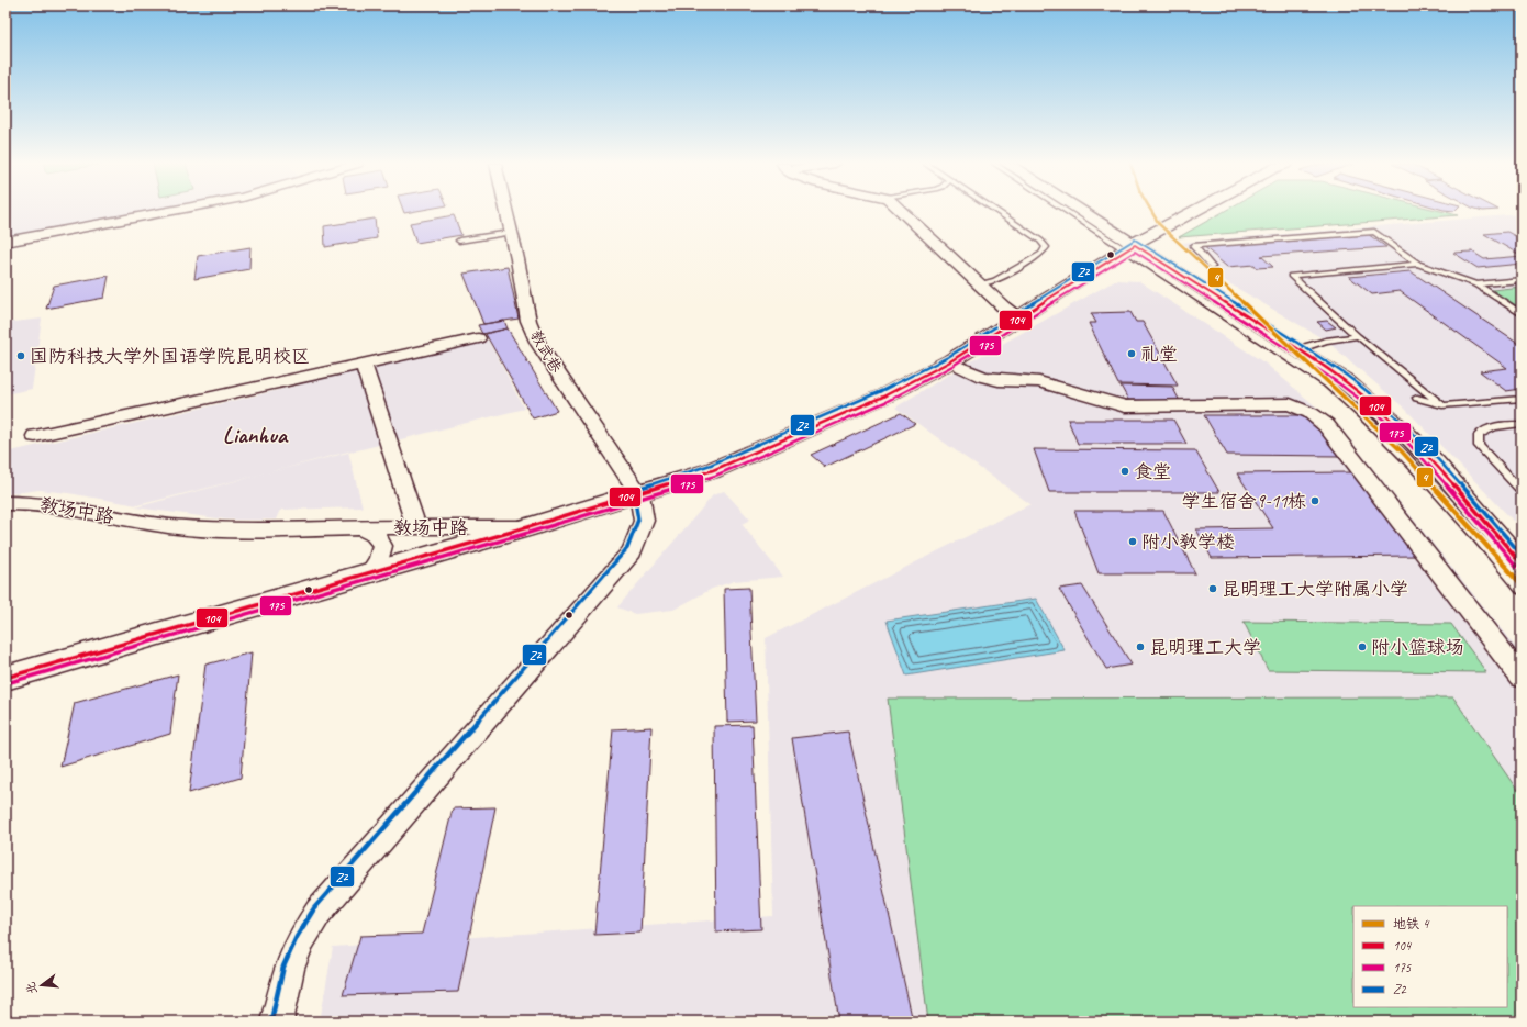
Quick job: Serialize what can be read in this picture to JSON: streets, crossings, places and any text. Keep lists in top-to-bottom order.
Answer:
{
  "streets": {
    "main road": ["教场中路"],
    "street": ["教武巷"]
  },
  "crossings": [
    ["教武巷", "教场中路"]
  ],
  "districts": ["Lianhua"],
  "places": [
    "礼堂",
    "国防科技大学外国语学院昆明校区",
    "食堂",
    "学生宿舍9-11栋",
    "附小教学楼",
    "昆明理工大学附属小学",
    "昆明理工大学",
    "附小篮球场"
  ],
  "lines": [
    "metro line 4",
    "transit line Z2",
    "transit line 104",
    "transit line 175"
  ],
  "legend": [
    "地铁 4",
    "104",
    "175",
    "Z2"
  ],
  "north": "left"
}
